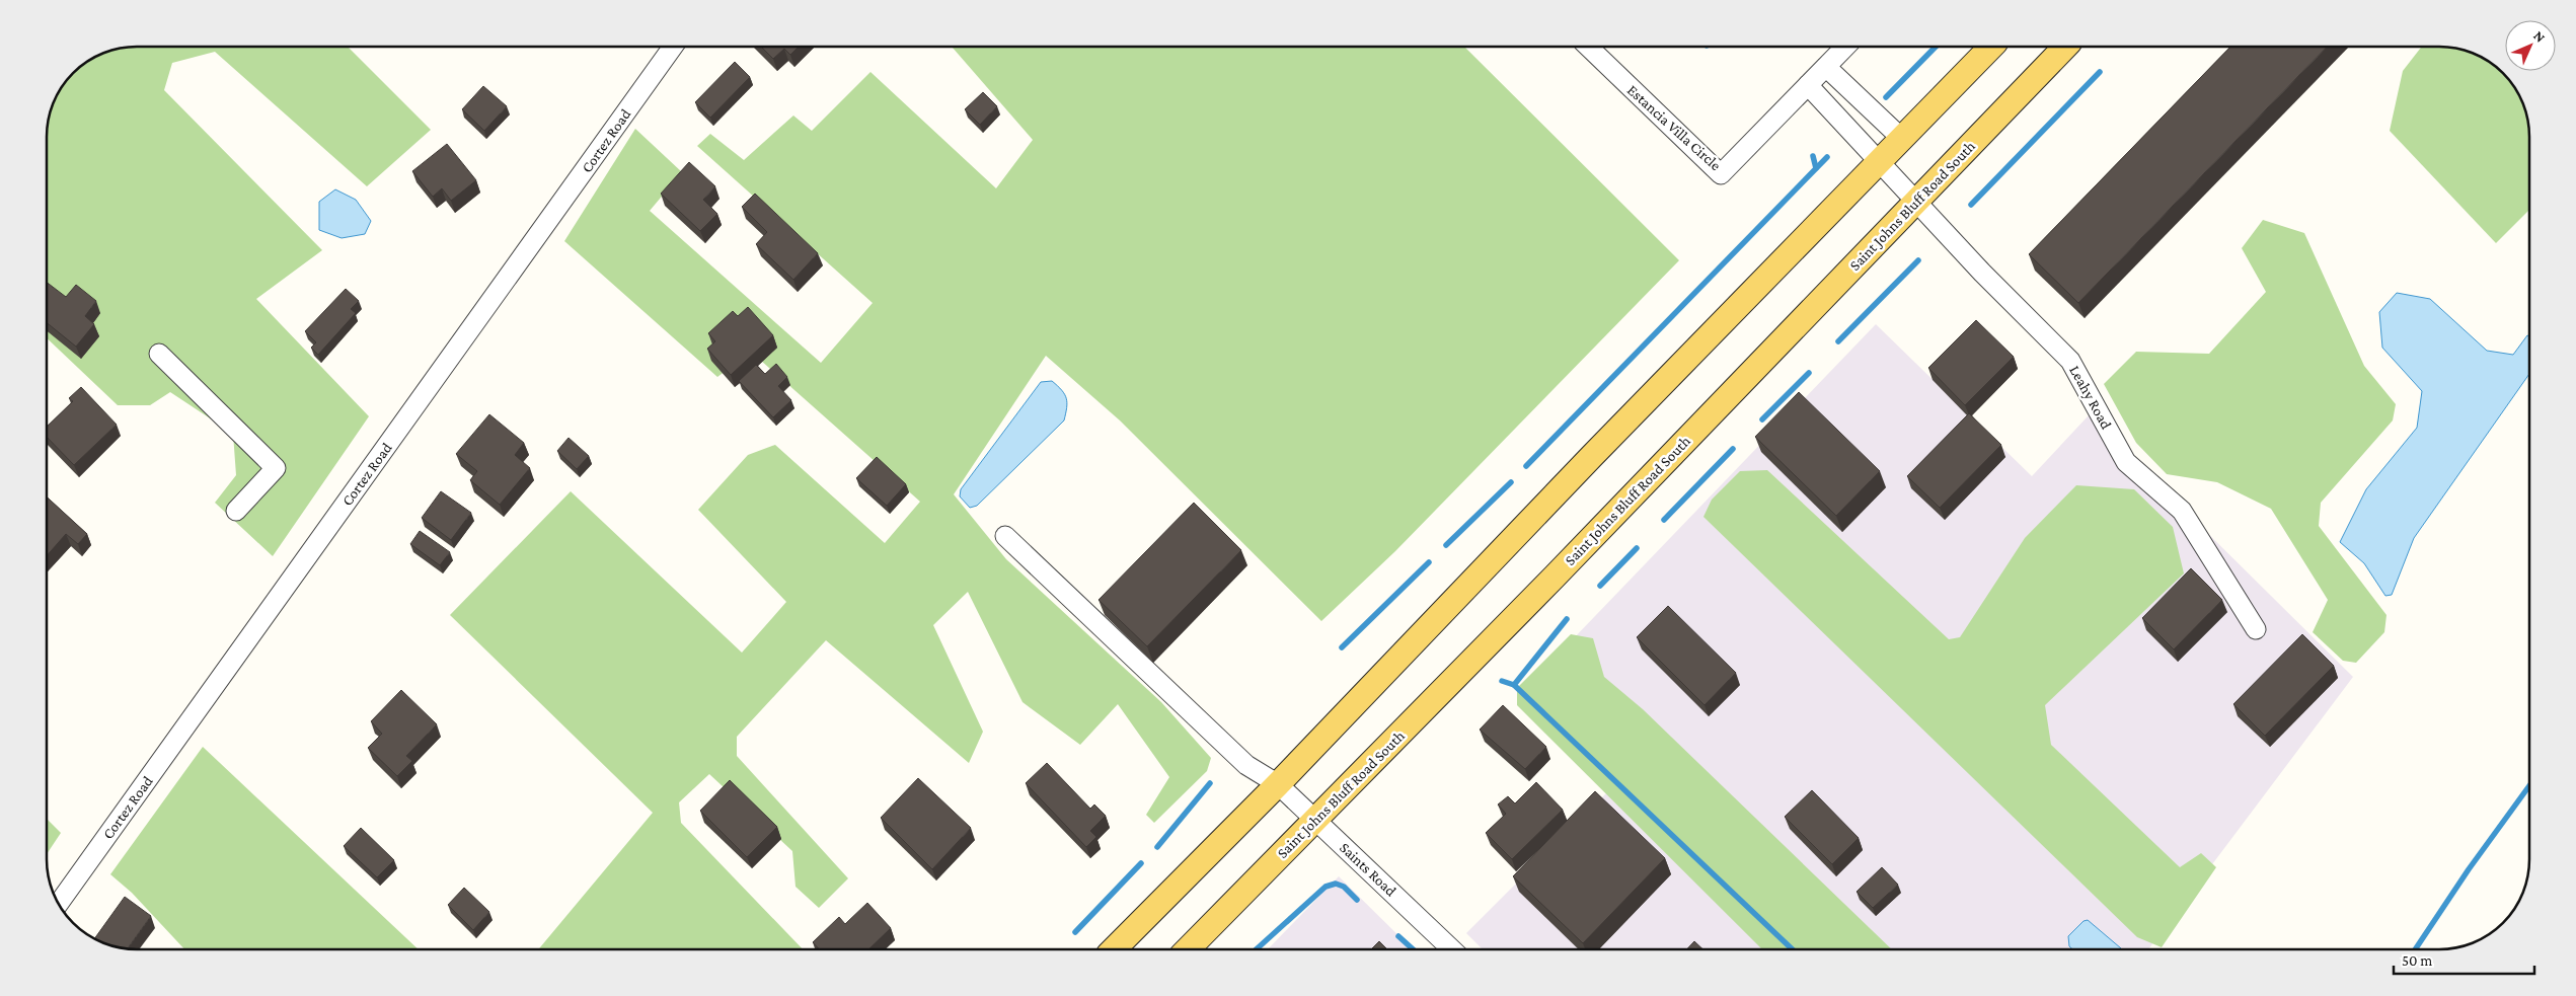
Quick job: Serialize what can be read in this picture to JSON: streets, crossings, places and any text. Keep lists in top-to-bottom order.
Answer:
{
  "streets": {
    "main road": ["Saint Johns Bluff Road South"],
    "street": [
      "Estancia Villa Circle",
      "Cortez Road",
      "Leahy Road",
      "Saints Road"
    ]
  },
  "crossings": [
    ["Estancia Villa Circle", "Leahy Road"],
    ["Saint Johns Bluff Road South", "Leahy Road"],
    ["Saint Johns Bluff Road South", "Saints Road"]
  ],
  "scale_bar": "50 m",
  "north": "top right"
}
